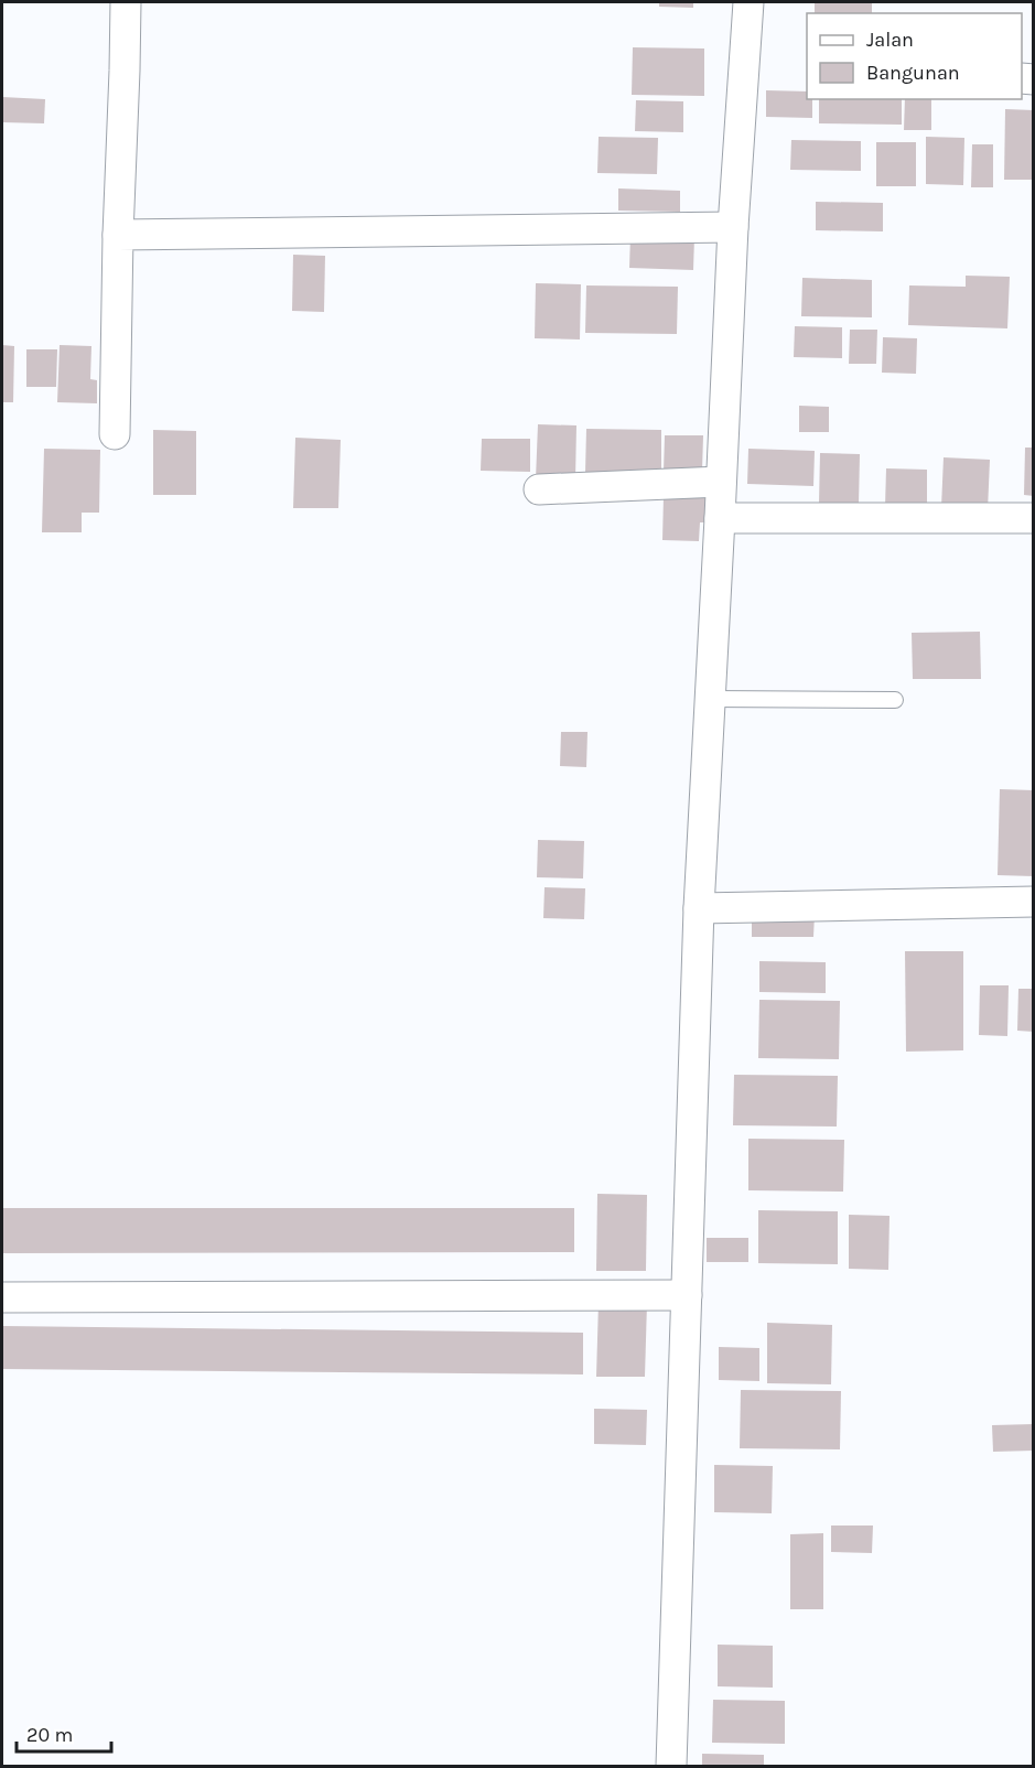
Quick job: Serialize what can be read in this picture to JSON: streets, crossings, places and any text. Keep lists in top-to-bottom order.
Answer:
{
  "legend": ["Jalan", "Bangunan"],
  "scale_bar": "20 m"
}
